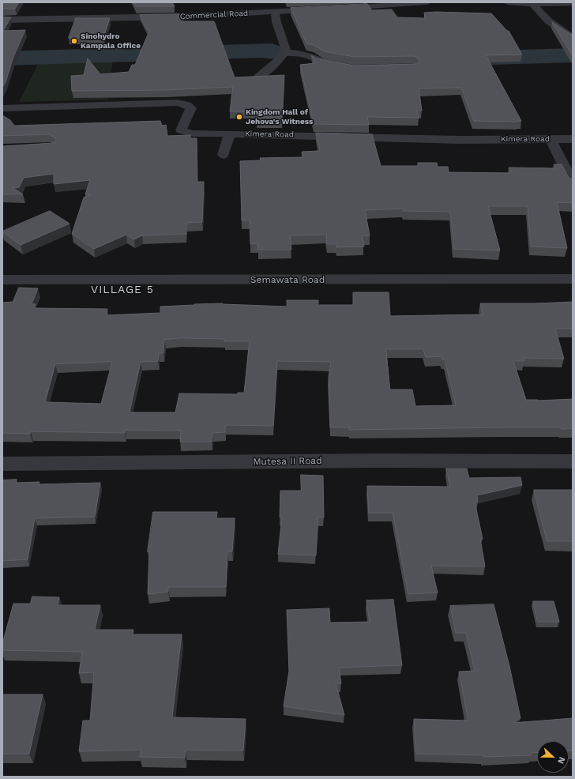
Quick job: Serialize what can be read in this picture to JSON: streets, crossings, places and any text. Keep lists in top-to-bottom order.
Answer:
{
  "streets": {
    "street": [
      "Commercial Road",
      "Kimera Road",
      "Semawata Road",
      "Mutesa II Road"
    ]
  },
  "districts": ["VILLAGE 5"],
  "places": ["Sinohydro Kampala Office", "Kingdom Hall of Jehova's Witness"],
  "north": "right"
}
